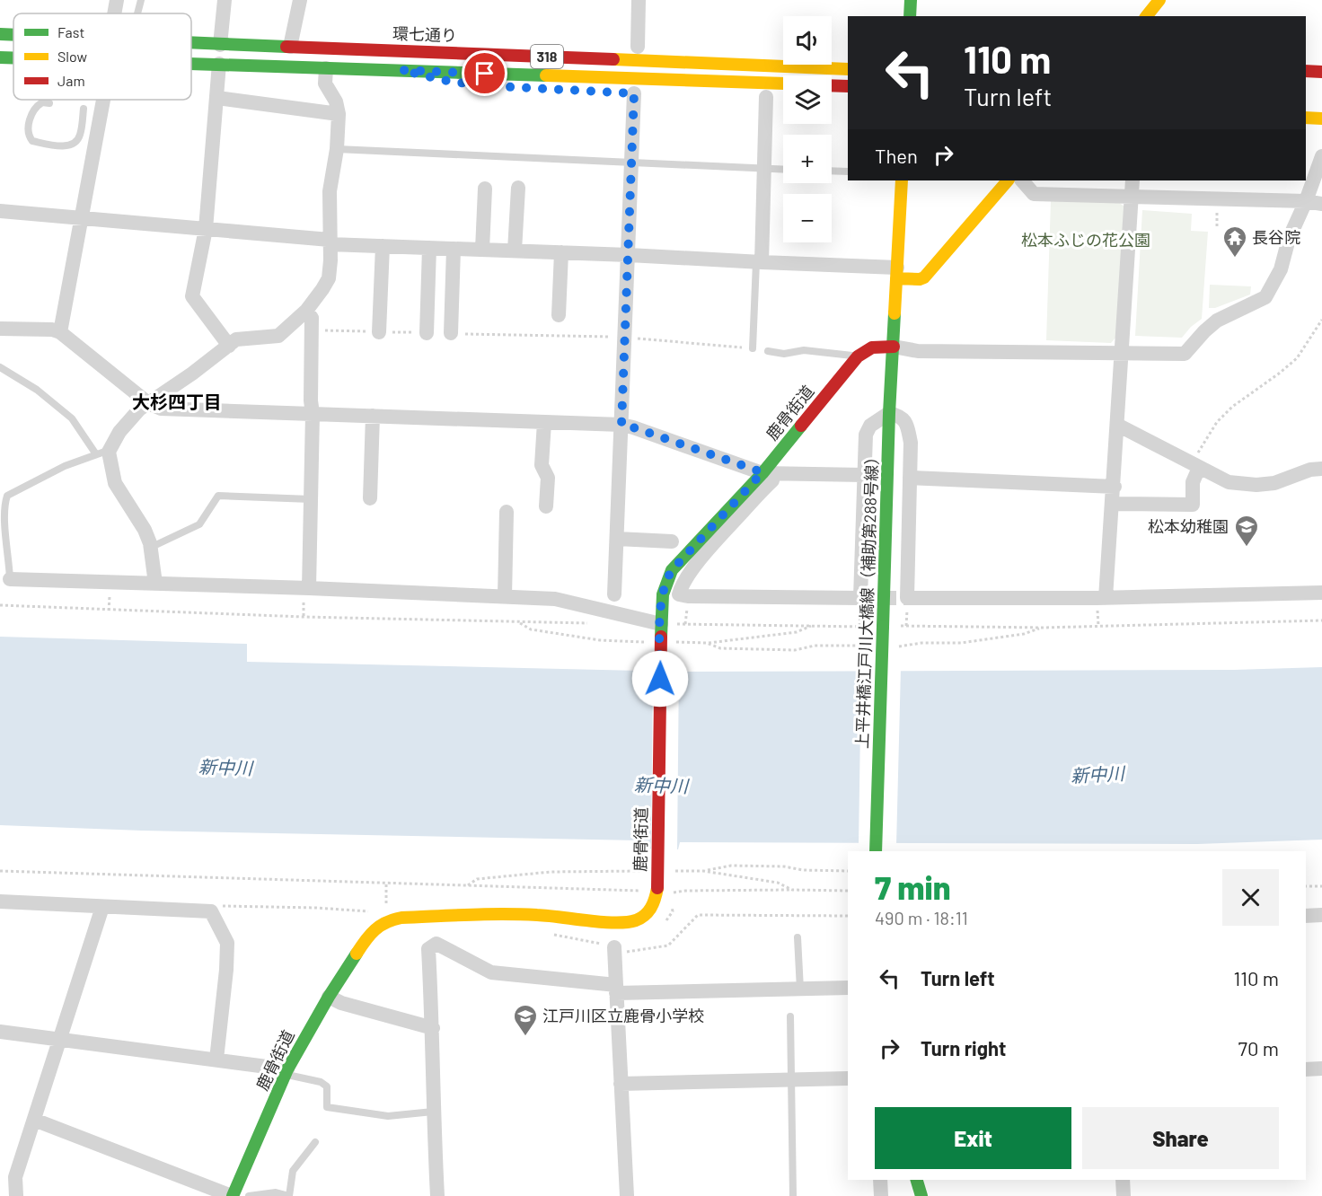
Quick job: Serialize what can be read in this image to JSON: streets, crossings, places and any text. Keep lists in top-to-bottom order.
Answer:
{
  "streets": {
    "street": [
      "環七通り",
      "318",
      "鹿骨街道",
      "上平井橋江戸川大橋線（補助第288号線）"
    ]
  },
  "crossings": [
    ["鹿骨街道", "上平井橋江戸川大橋線（補助第288号線）"]
  ],
  "districts": ["大杉四丁目"],
  "water": ["新中川"],
  "parks": ["松本ふじの花公園"],
  "places": {
    "temple": ["長谷院"],
    "school or university": ["松本幼稚園", "江戸川区立鹿骨小学校"]
  },
  "legend": ["Fast", "Slow", "Jam"],
  "page": {
    "map_buttons": ["+", "−"],
    "turn": ["110 m", "Turn left"],
    "then": "Then",
    "heading": ["7 min", "490 m · 18:11"],
    "list": [
      {
        "name": "Turn left",
        "value": "110 m"
      },
      {
        "name": "Turn right",
        "value": "70 m"
      }
    ],
    "buttons": ["Exit", "Share"]
  }
}
